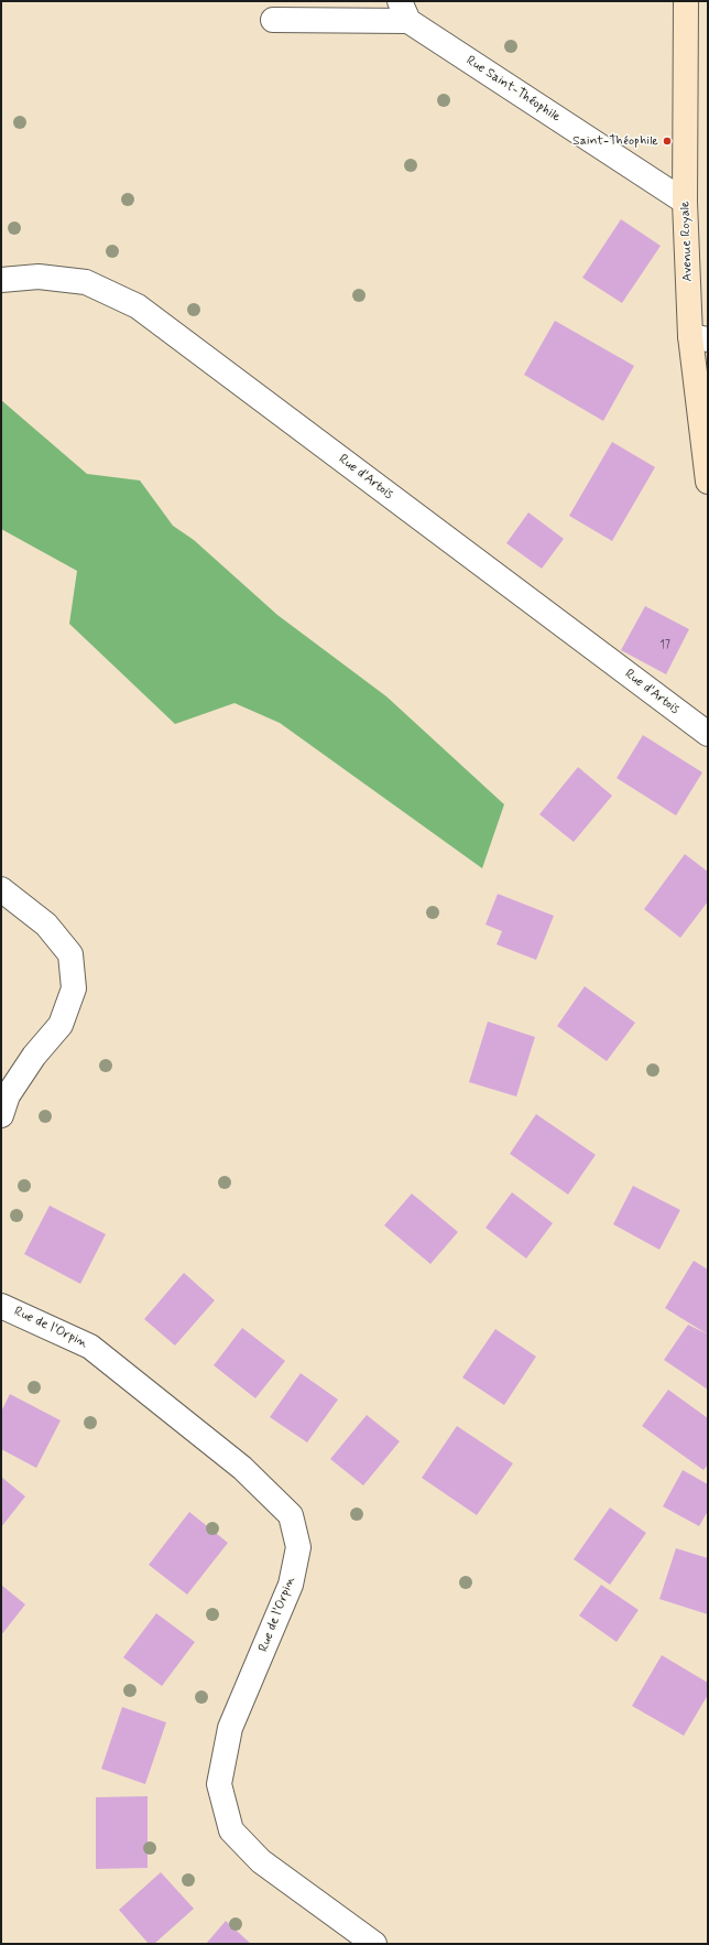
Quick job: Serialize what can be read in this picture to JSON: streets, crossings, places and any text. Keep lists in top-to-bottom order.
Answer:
{
  "streets": {
    "main road": ["Avenue Royale"],
    "street": ["Rue Saint-Théophile", "Rue d'Artois", "Rue de l'Orpin"]
  },
  "crossings": [
    ["Rue Saint-Théophile", "Avenue Royale"]
  ],
  "places": ["Saint-Théophile"],
  "house_numbers": ["17"]
}
